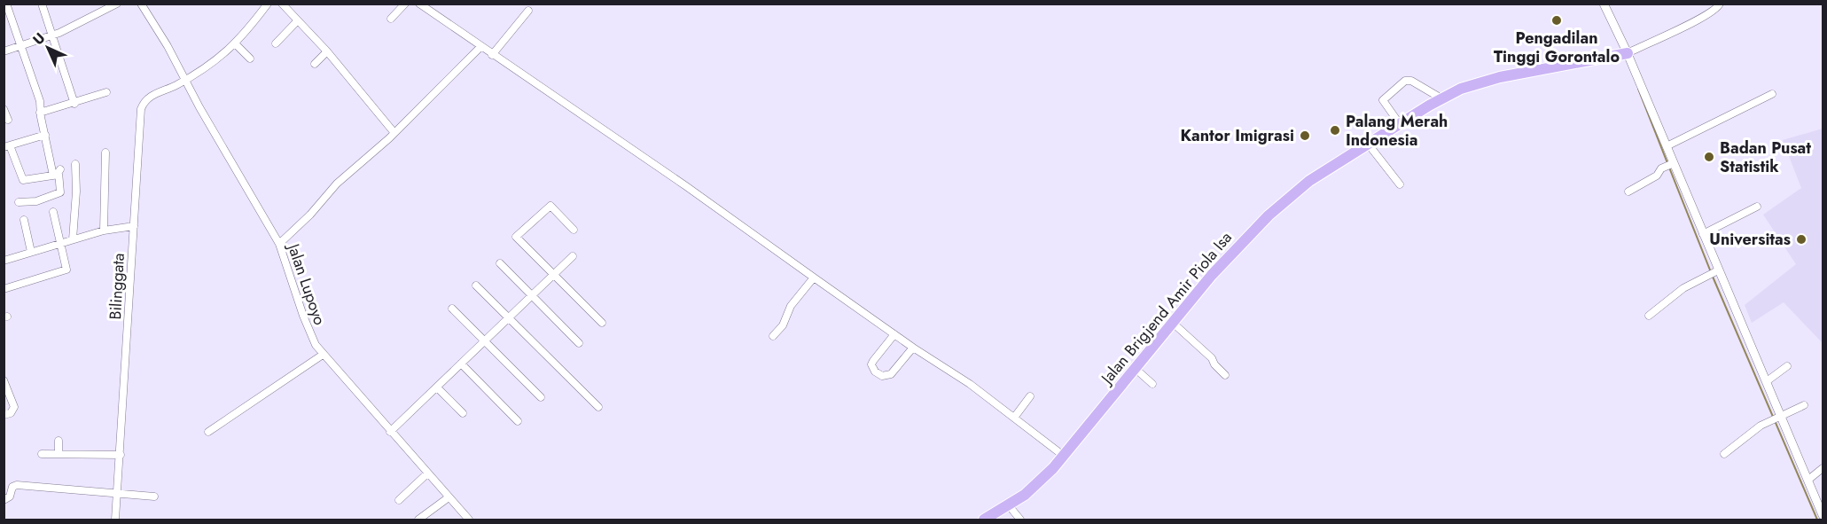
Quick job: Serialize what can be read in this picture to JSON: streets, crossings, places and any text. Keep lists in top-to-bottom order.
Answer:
{
  "streets": {
    "main road": ["Jalan Brigjend Amir Piola Isa"],
    "street": ["Jalan Lupoyo", "Bilinggata"]
  },
  "crossings": [
    ["Jalan Lupoyo", "Bilinggata"]
  ],
  "places": [
    "Pengadilan Tinggi Gorontalo",
    "Palang Merah Indonesia",
    "Kantor Imigrasi",
    "Badan Pusat Statistik",
    "Universitas"
  ],
  "north": "top left"
}
